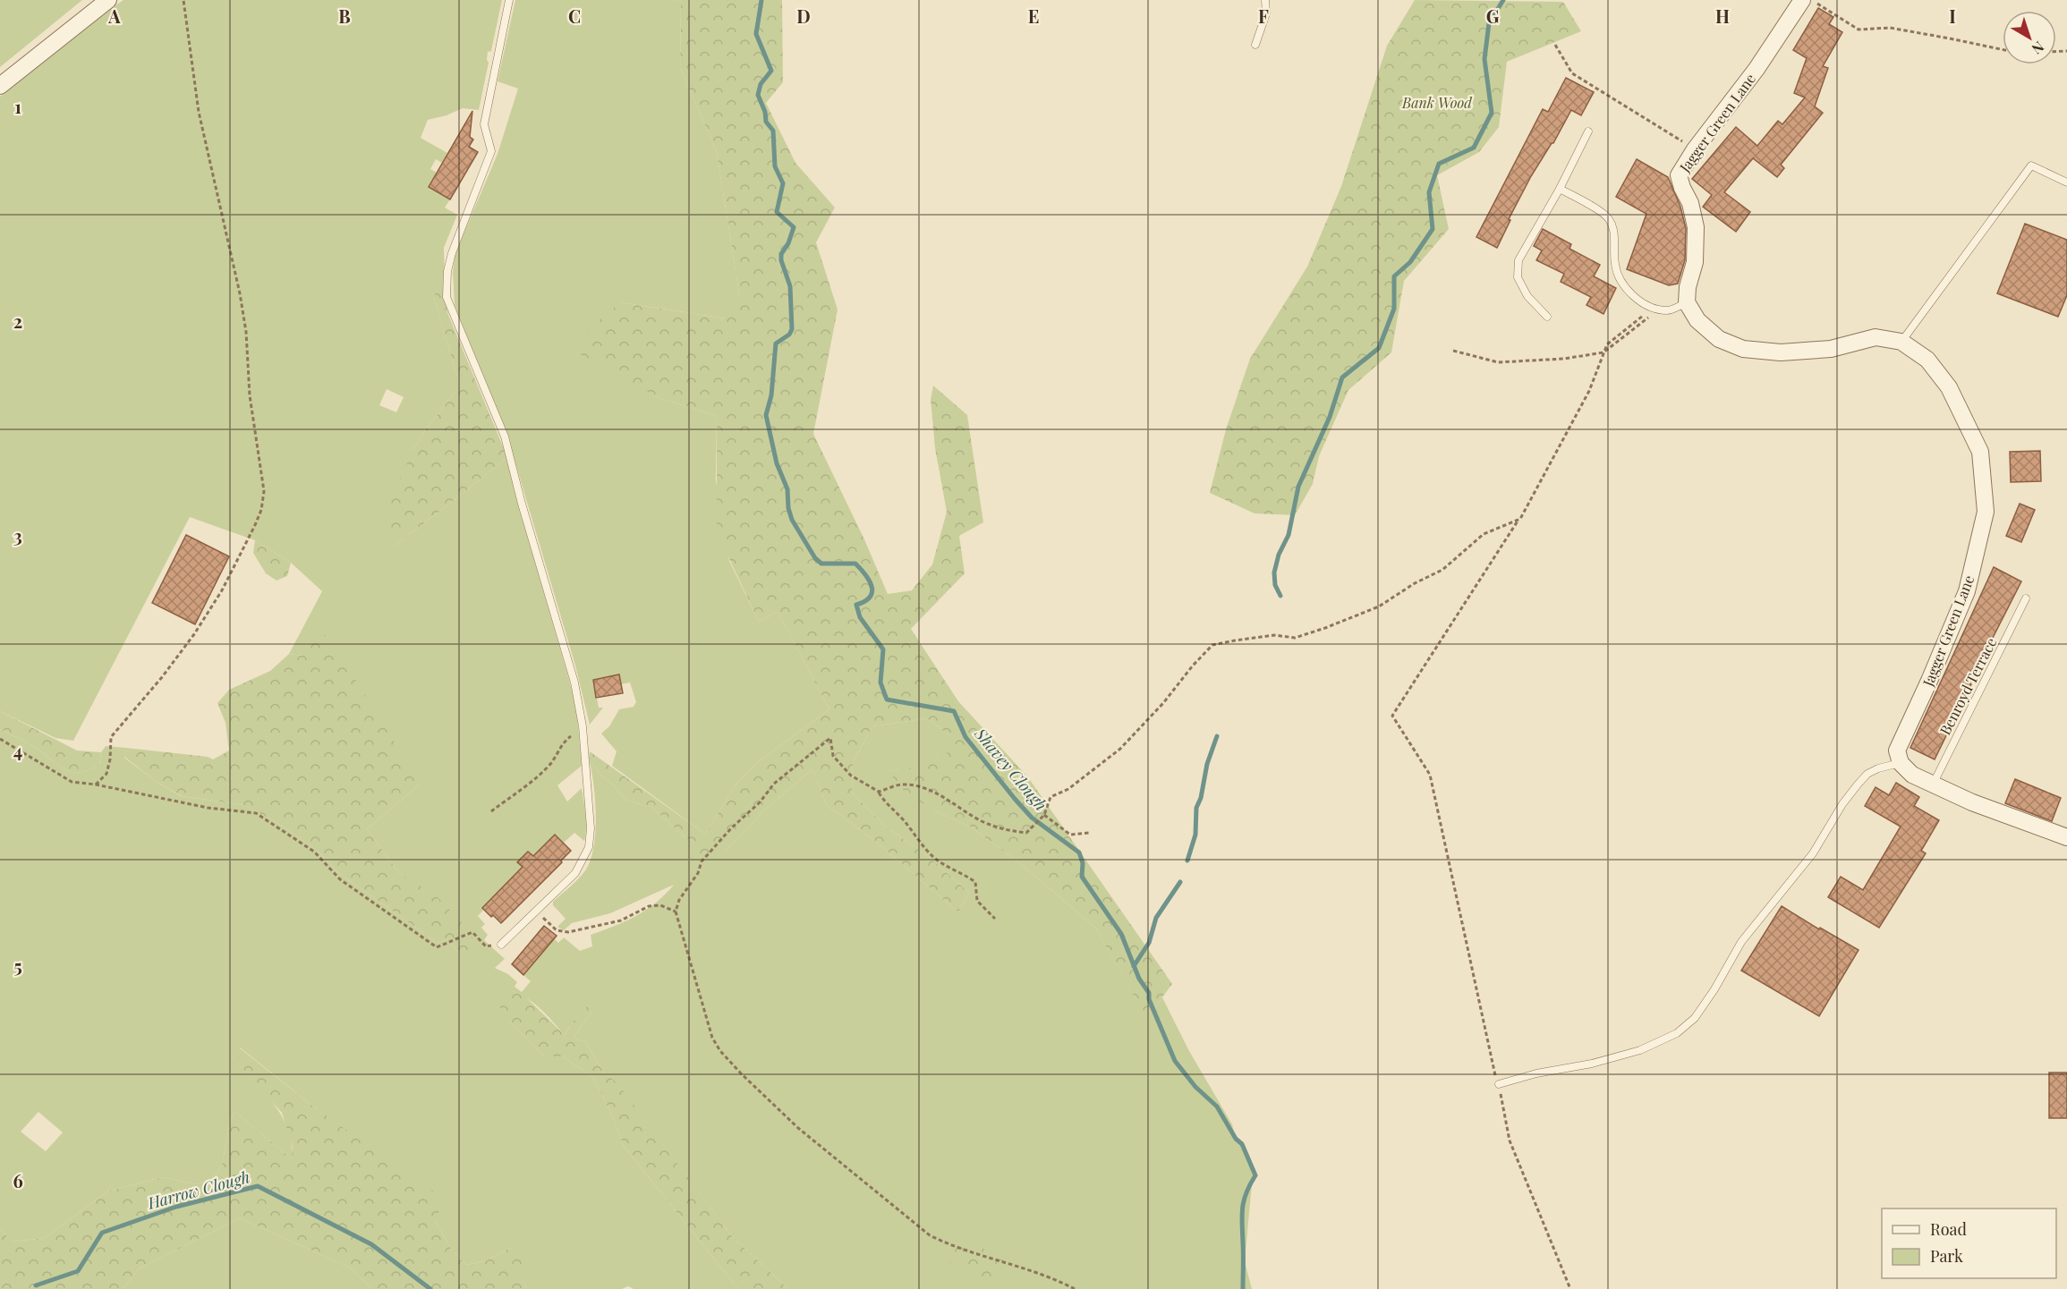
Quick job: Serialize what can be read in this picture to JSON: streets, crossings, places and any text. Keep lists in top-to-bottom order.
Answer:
{
  "streets": {
    "street": ["Jagger Green Lane"],
    "lane": ["Benroyd Terrace"]
  },
  "water": ["Shavey Clough", "Harrow Clough"],
  "parks": ["Bank Wood"],
  "legend": ["Road", "Park"],
  "north": "bottom right",
  "grid": {
    "columns": [
      "A",
      "B",
      "C",
      "D",
      "E",
      "F",
      "G",
      "H",
      "I"
    ],
    "rows": [
      "1",
      "2",
      "3",
      "4",
      "5",
      "6"
    ]
  }
}
